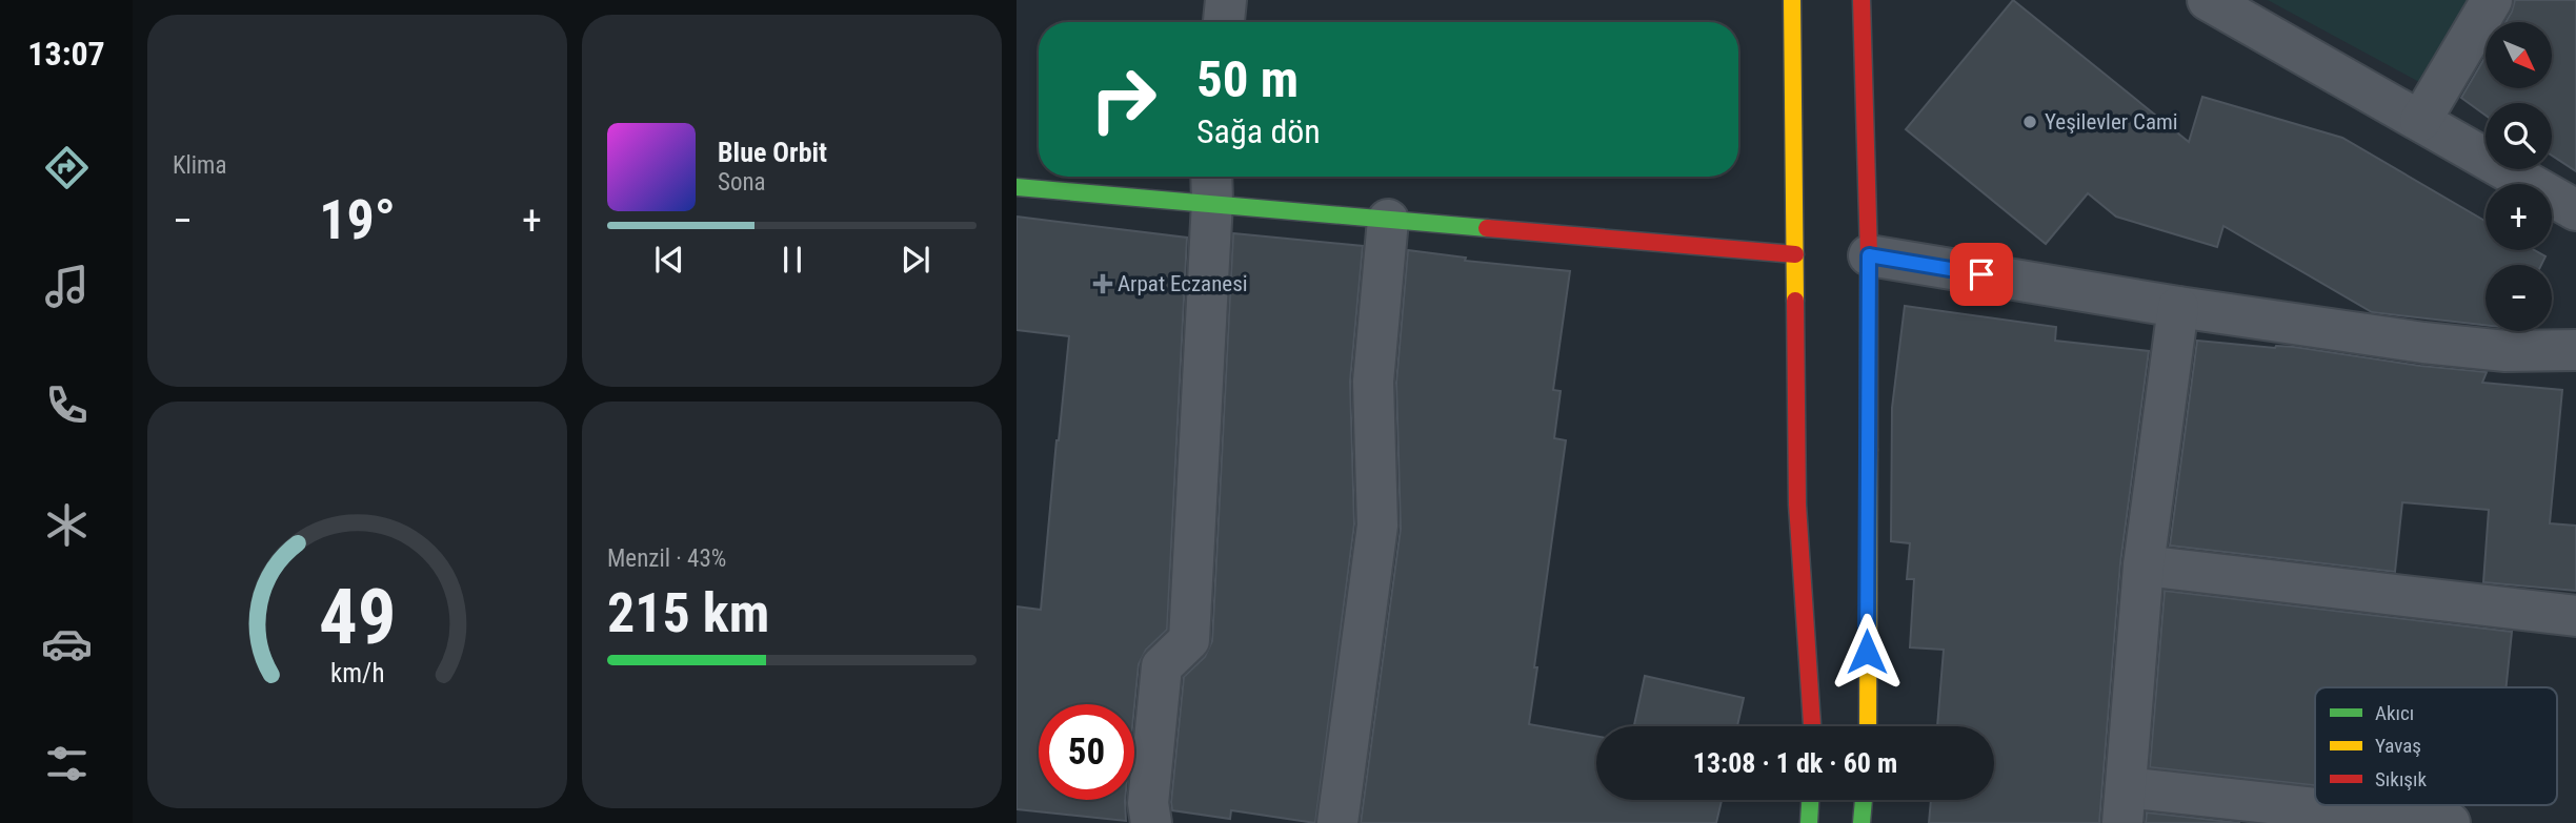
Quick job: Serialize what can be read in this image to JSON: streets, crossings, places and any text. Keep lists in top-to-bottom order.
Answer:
{
  "places": {
    "other": ["Yeşilevler Cami"],
    "health": ["Arpat Eczanesi"]
  },
  "legend": ["Akıcı", "Yavaş", "Sıkışık"],
  "north": "bottom right",
  "page": {
    "tabs": "13:07",
    "tile": [
      "Klima",
      ["Menzil · 43%", "215 km"]
    ],
    "map_buttons": ["+", "−"],
    "turn": ["50 m", "Sağa dön"],
    "song": ["Blue Orbit", "Sona"],
    "heat": ["−", "19°", "+"],
    "limit": "50",
    "trip": "13:08 · 1 dk · 60 m",
    "gauge": ["49", "km/h"]
  }
}
